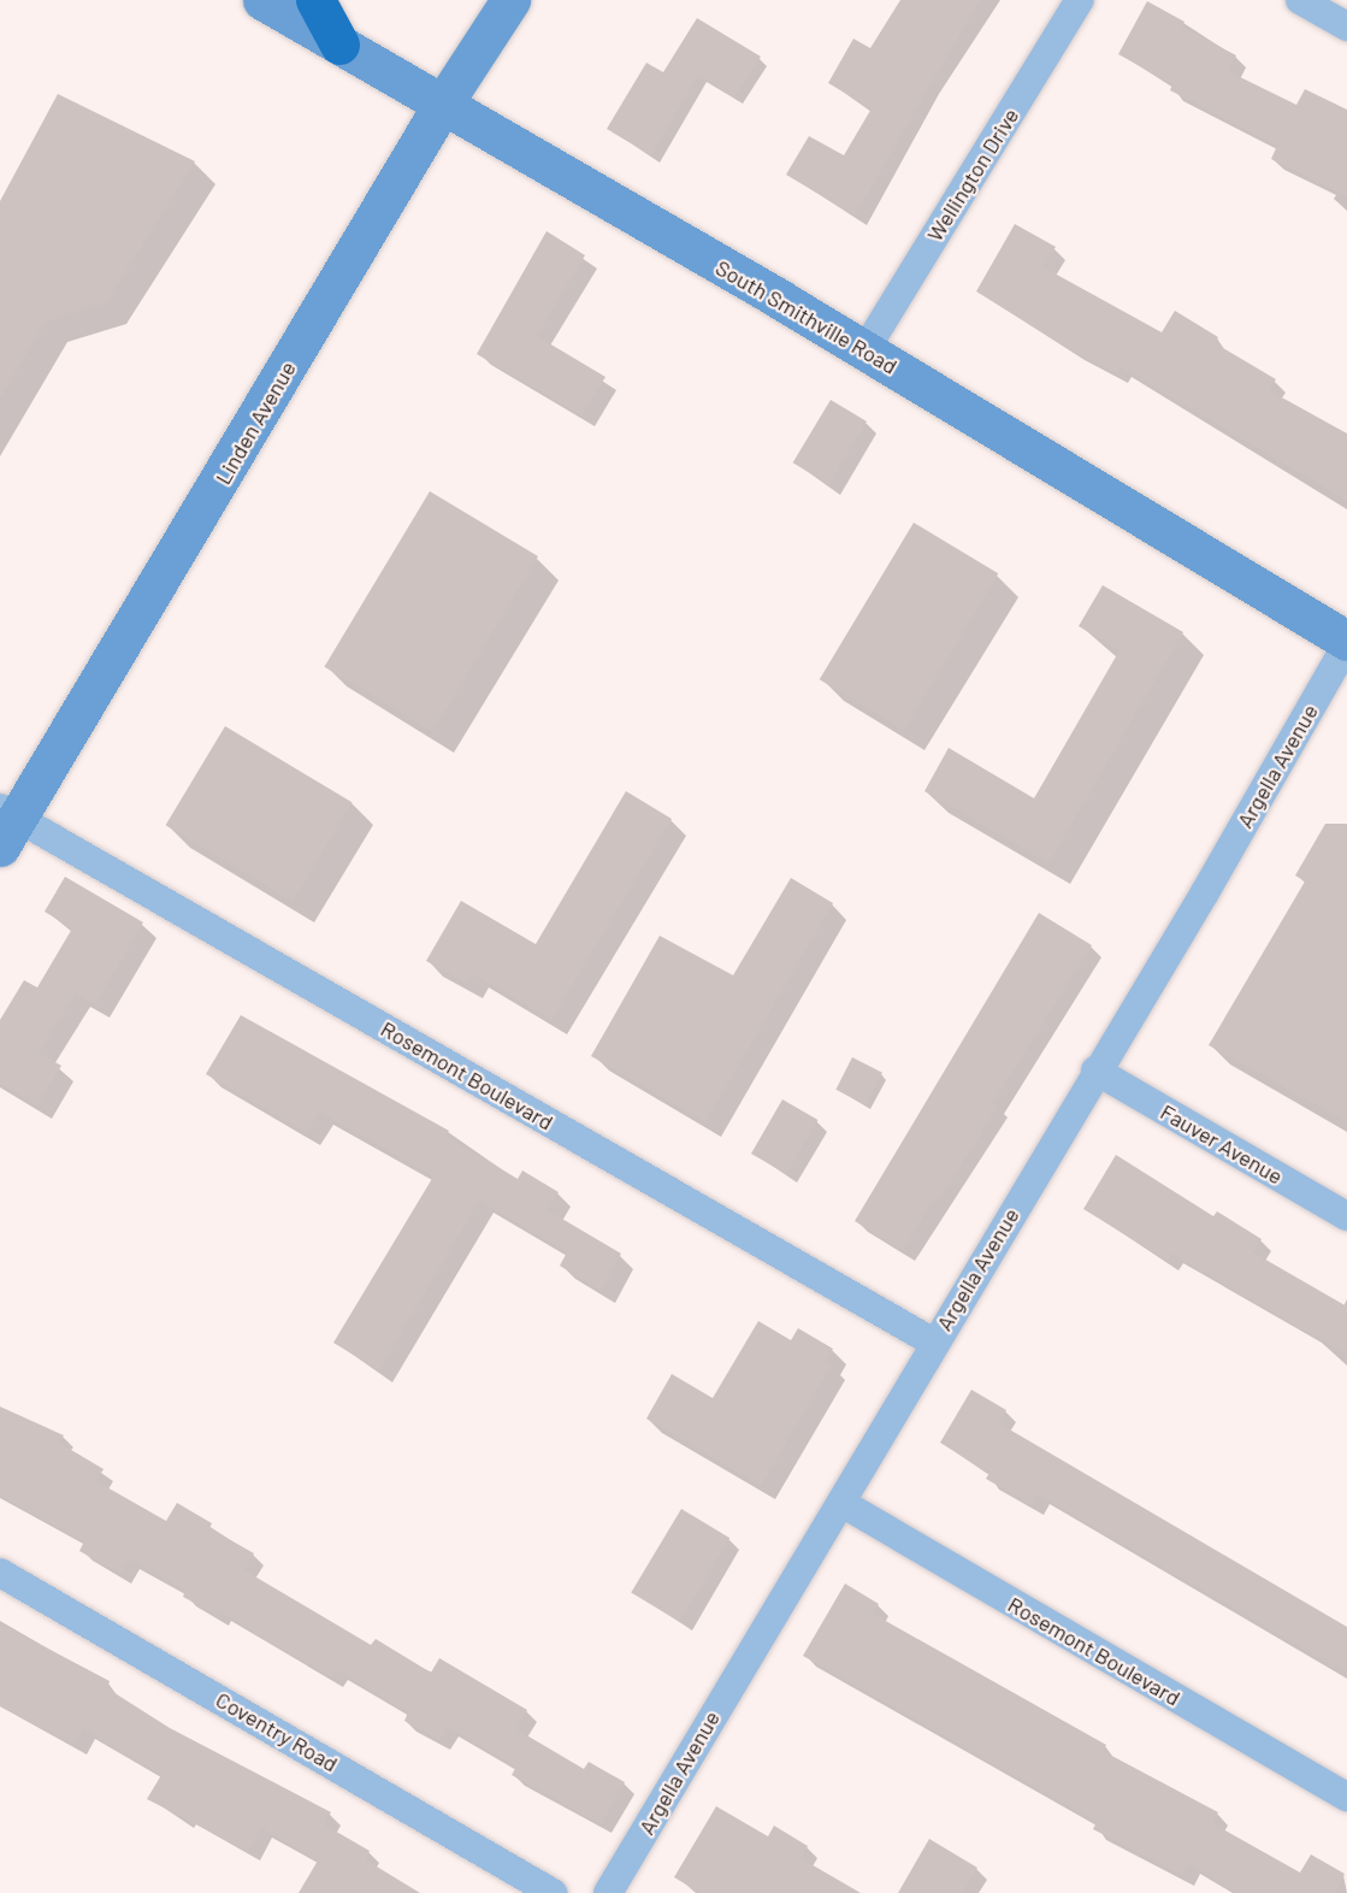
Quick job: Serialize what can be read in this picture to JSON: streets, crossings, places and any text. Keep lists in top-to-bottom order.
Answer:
{
  "streets": {
    "main road": ["South Smithville Road", "Linden Avenue"],
    "street": [
      "Wellington Drive",
      "Argella Avenue",
      "Rosemont Boulevard",
      "Fauver Avenue",
      "Coventry Road"
    ]
  },
  "crossings": [
    ["Wellington Drive", "South Smithville Road"],
    ["South Smithville Road", "Linden Avenue"],
    ["South Smithville Road", "Argella Avenue"],
    ["Linden Avenue", "Rosemont Boulevard"],
    ["Argella Avenue", "Rosemont Boulevard"],
    ["Argella Avenue", "Fauver Avenue"]
  ]
}
